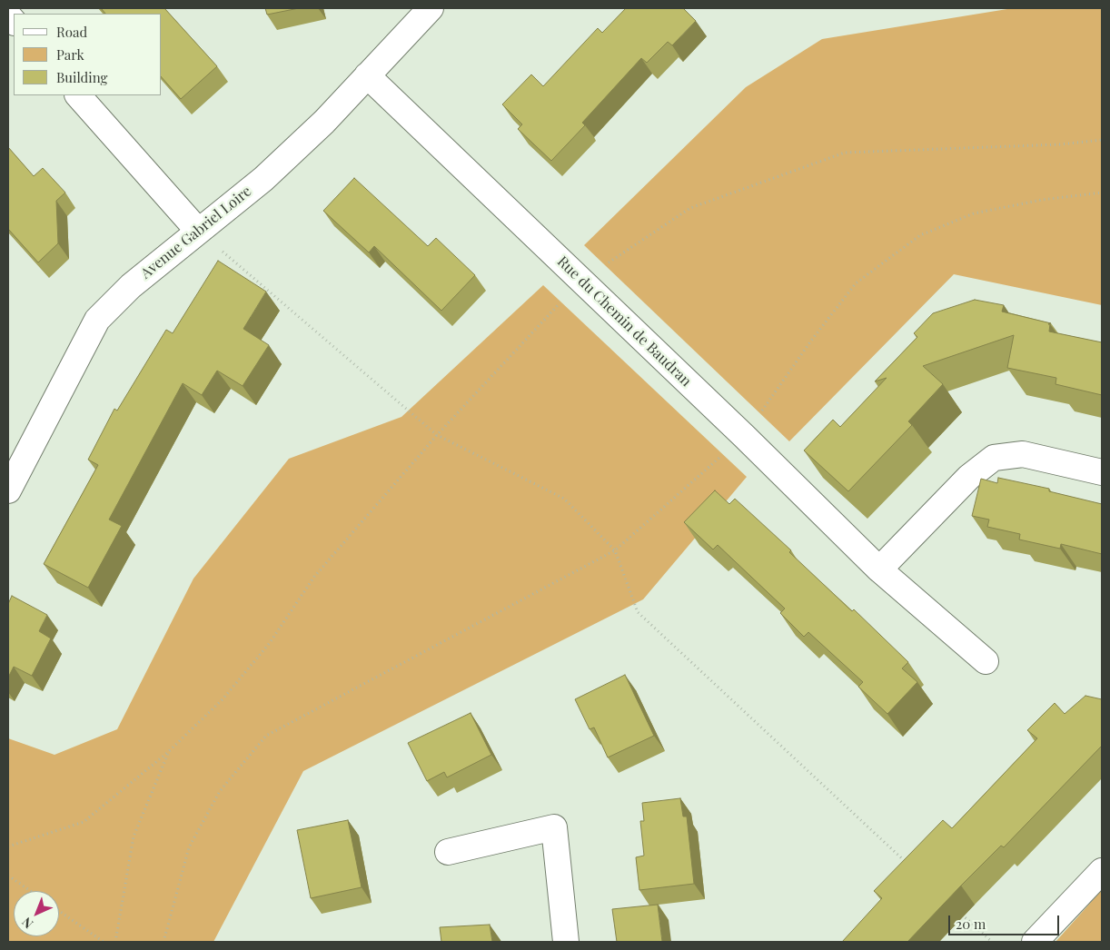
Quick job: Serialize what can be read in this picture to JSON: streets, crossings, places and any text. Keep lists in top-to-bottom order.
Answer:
{
  "streets": {
    "street": ["Avenue Gabriel Loire", "Rue du Chemin de Baudran"]
  },
  "crossings": [
    ["Avenue Gabriel Loire", "Rue du Chemin de Baudran"]
  ],
  "legend": ["Road", "Park", "Building"],
  "scale_bar": "20 m",
  "north": "bottom left"
}
